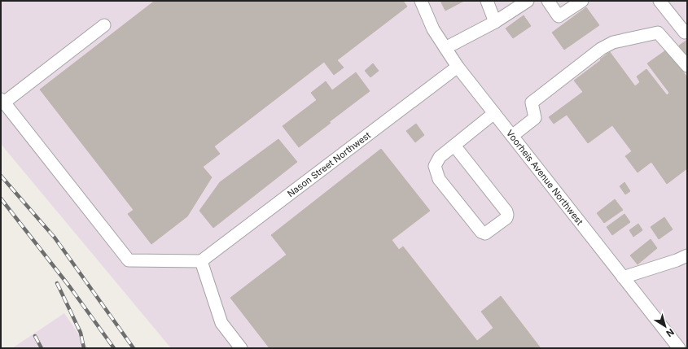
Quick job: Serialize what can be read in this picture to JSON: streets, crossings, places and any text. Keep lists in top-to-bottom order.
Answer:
{
  "streets": {
    "street": ["Nason Street Northwest", "Voorheis Avenue Northwest"]
  },
  "crossings": [
    ["Nason Street Northwest", "Voorheis Avenue Northwest"]
  ],
  "north": "bottom right"
}
